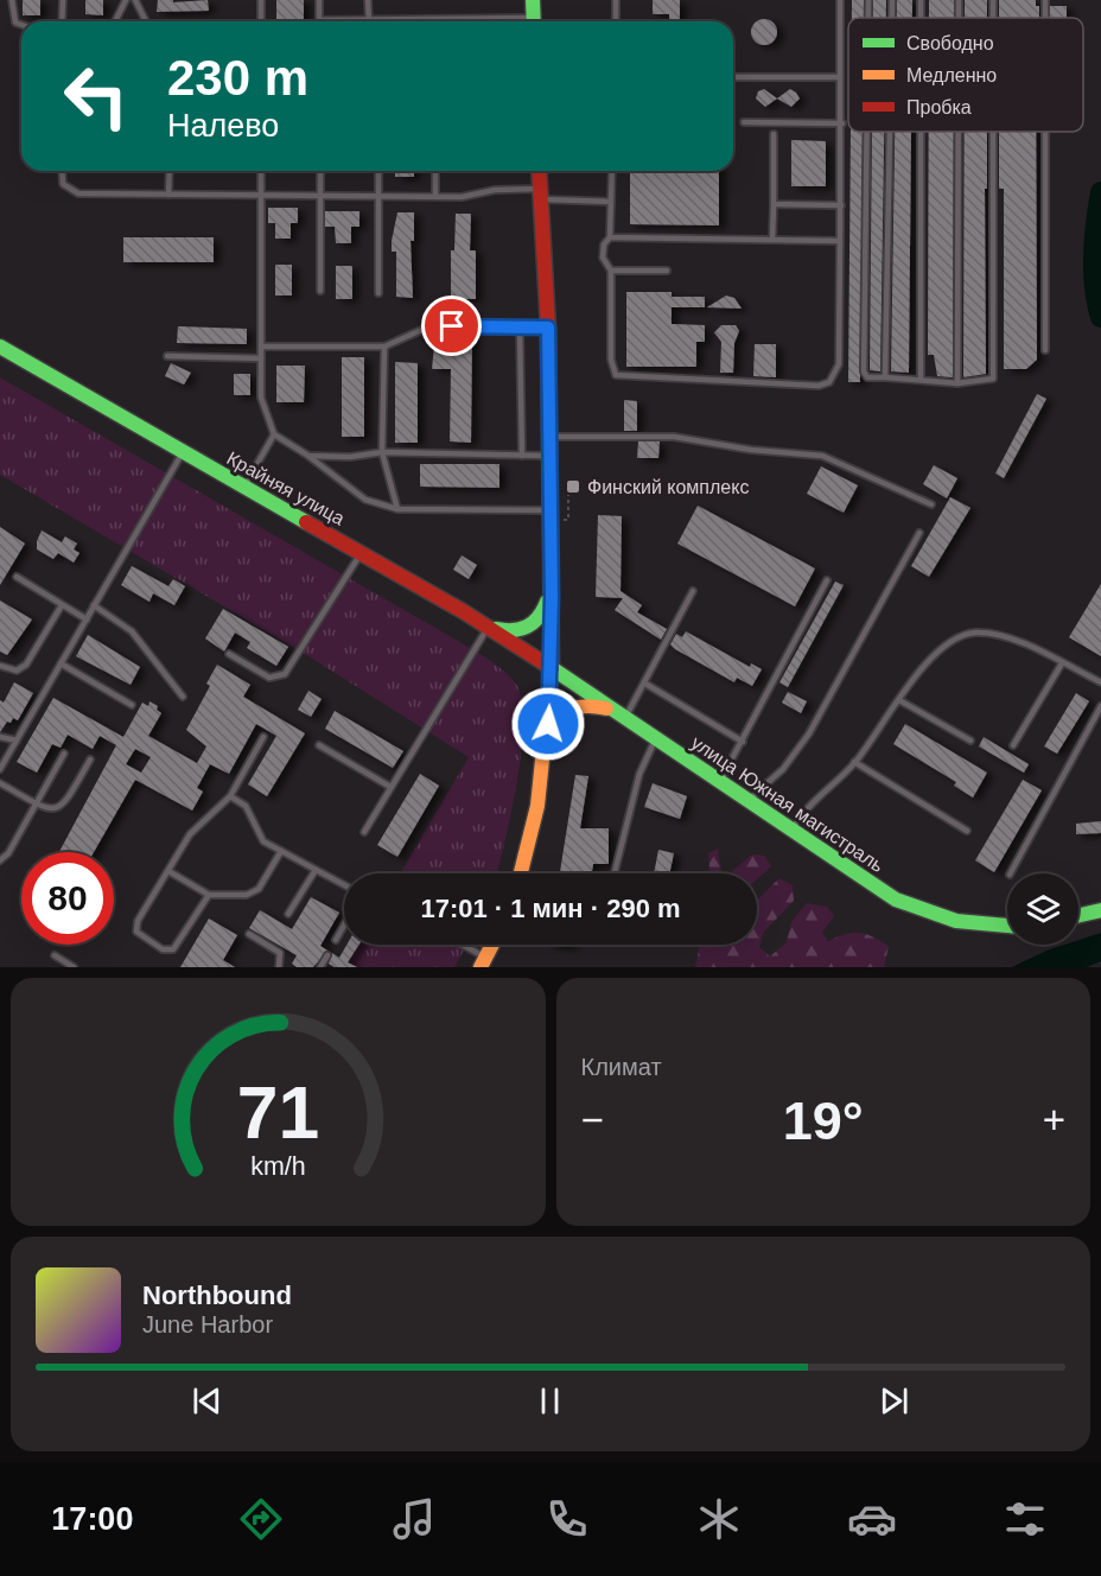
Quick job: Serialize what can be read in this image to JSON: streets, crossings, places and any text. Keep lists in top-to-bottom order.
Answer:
{
  "streets": {
    "main road": ["Крайняя улица", "улица Южная магистраль"]
  },
  "crossings": [
    ["Крайняя улица", "улица Южная магистраль"]
  ],
  "places": {
    "transit": ["Финский комплекс"]
  },
  "legend": ["Свободно", "Медленно", "Пробка"],
  "page": {
    "turn": ["230 m", "Налево"],
    "limit": "80",
    "trip": "17:01 · 1 мин · 290 m",
    "tile": "Климат",
    "heat": ["−", "19°", "+"],
    "song": ["Northbound", "June Harbor"],
    "tabs": "17:00",
    "gauge": ["71", "km/h"]
  }
}
